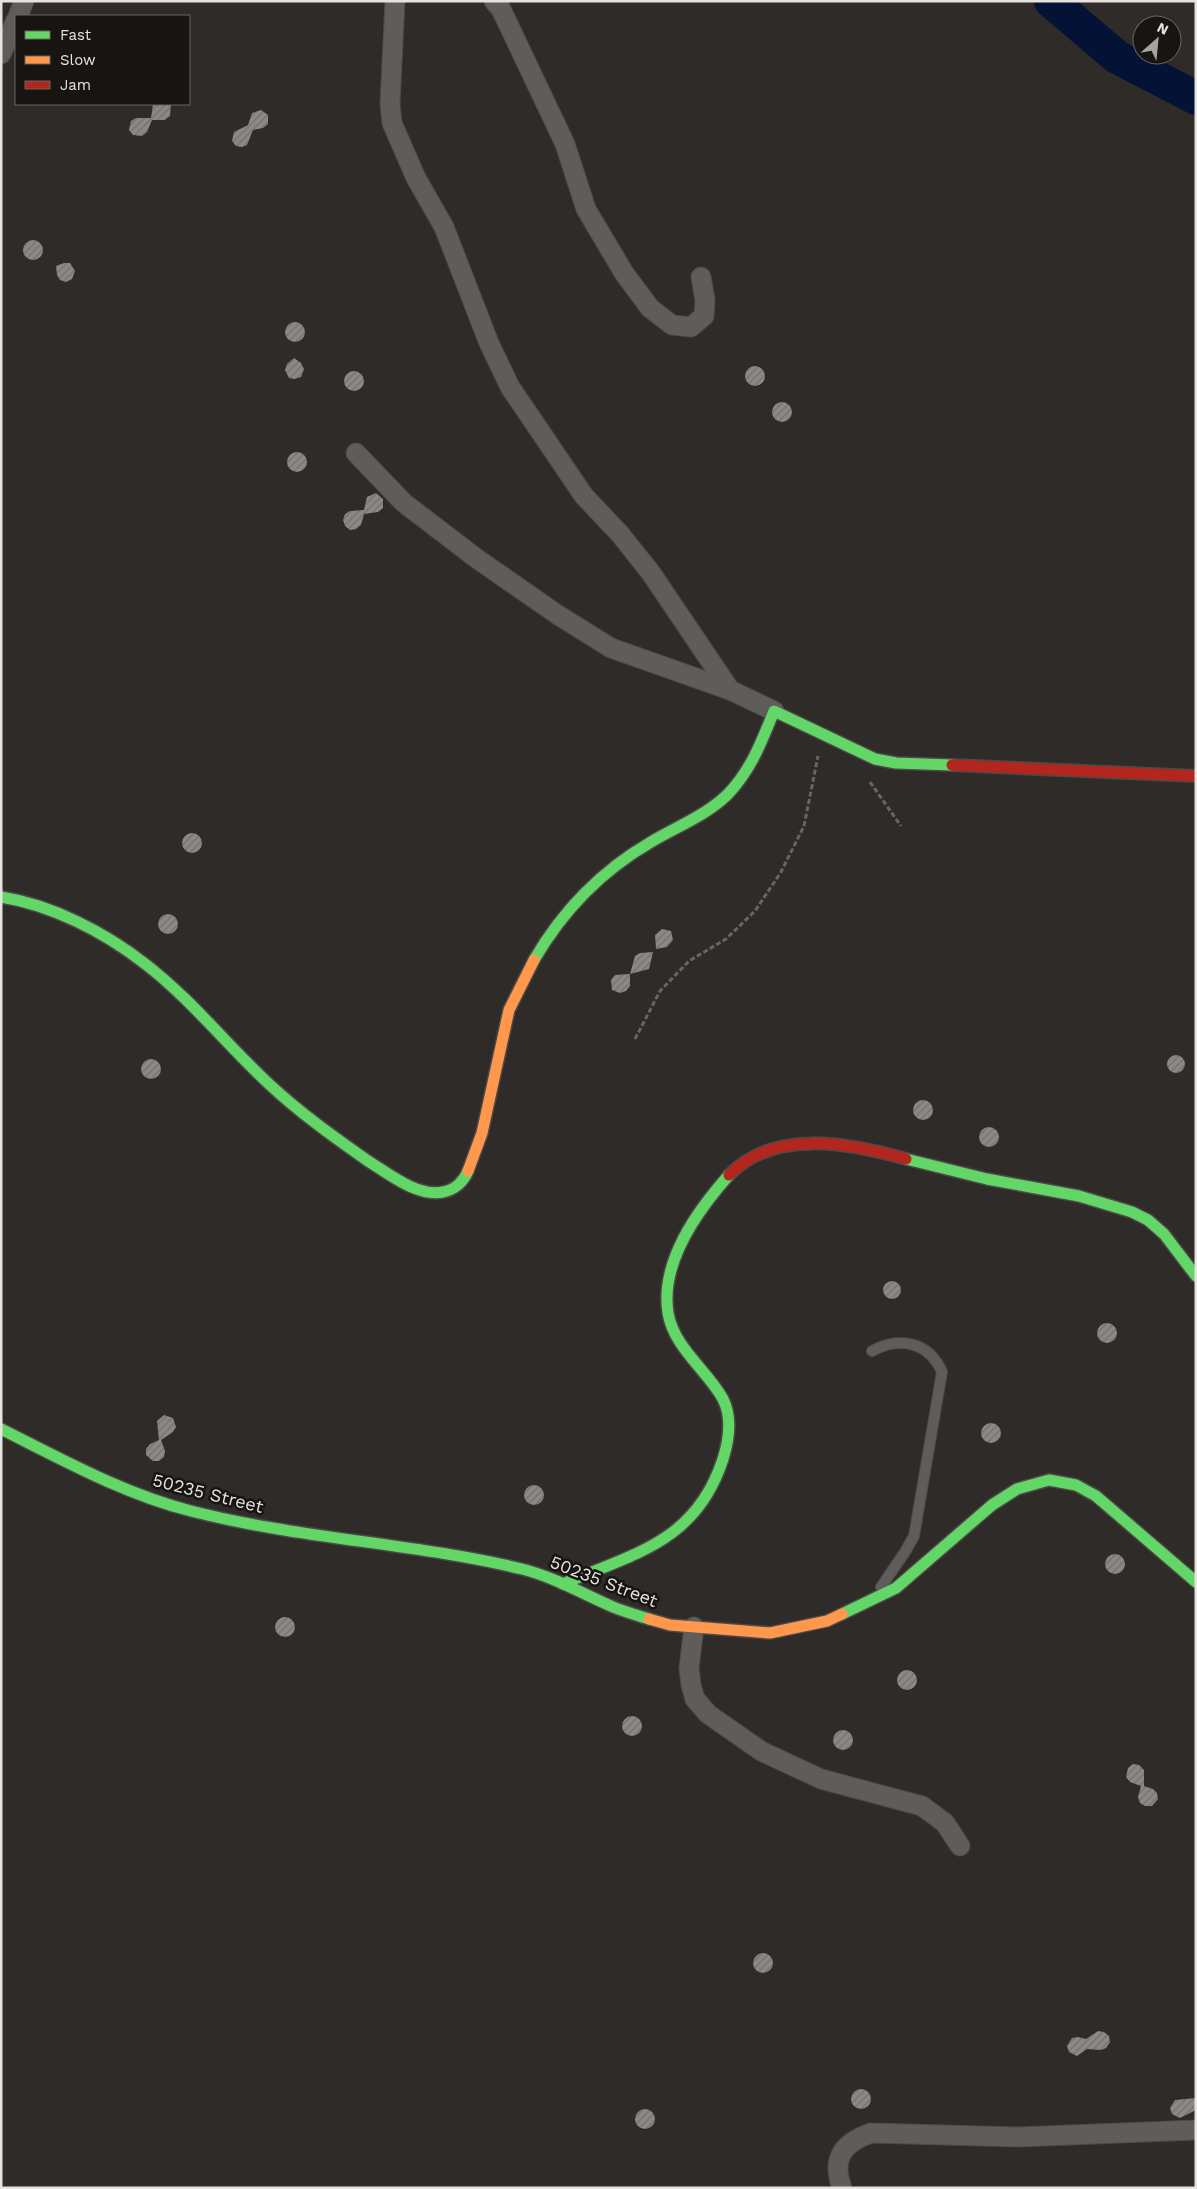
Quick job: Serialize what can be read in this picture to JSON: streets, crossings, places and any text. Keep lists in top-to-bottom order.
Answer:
{
  "streets": {
    "street": ["50235 Street"]
  },
  "legend": ["Fast", "Slow", "Jam"],
  "north": "top right"
}
